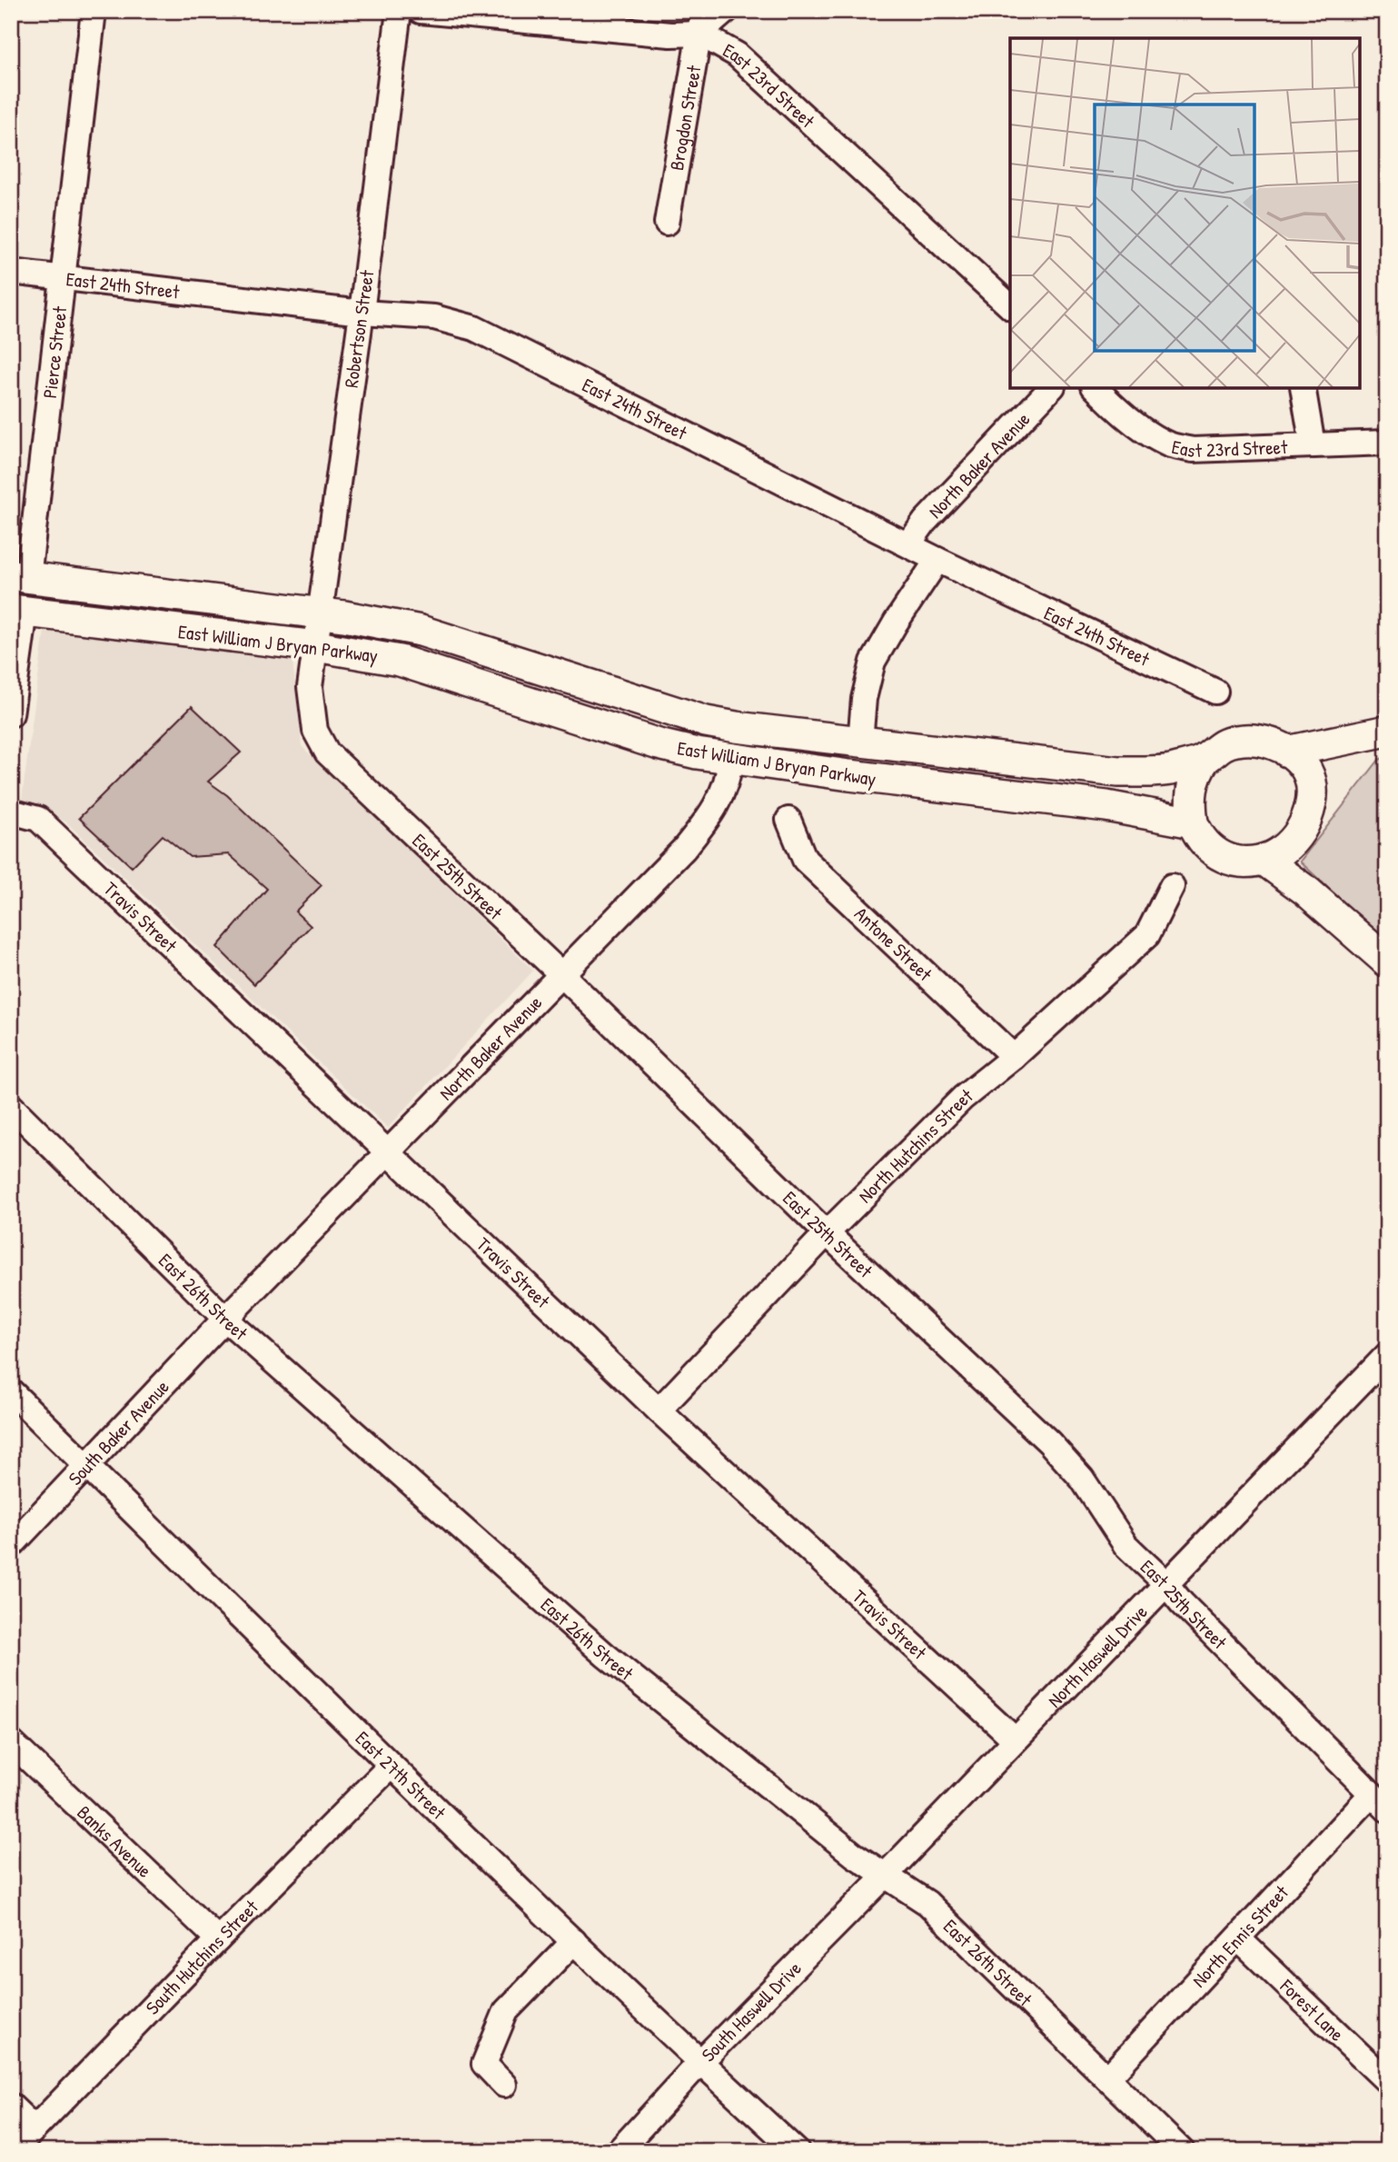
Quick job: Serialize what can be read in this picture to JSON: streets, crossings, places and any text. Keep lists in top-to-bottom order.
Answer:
{
  "streets": {
    "main road": ["East William J Bryan Parkway"],
    "street": [
      "East 23rd Street",
      "Brogdon Street",
      "East 24th Street",
      "Robertson Street",
      "Pierce Street",
      "North Baker Avenue",
      "East 25th Street",
      "Travis Street",
      "Antone Street",
      "North Hutchins Street",
      "East 26th Street",
      "South Baker Avenue",
      "North Haswell Drive",
      "East 27th Street",
      "Banks Avenue",
      "North Ennis Street",
      "South Hutchins Street",
      "Forest Lane",
      "South Haswell Drive"
    ]
  },
  "crossings": [
    ["East 23rd Street", "Brogdon Street"],
    ["East 24th Street", "Robertson Street"],
    ["East 24th Street", "Pierce Street"],
    ["East 24th Street", "North Baker Avenue"],
    ["Robertson Street", "East William J Bryan Parkway"],
    ["Robertson Street", "East 25th Street"],
    ["Pierce Street", "East William J Bryan Parkway"],
    ["North Baker Avenue", "East William J Bryan Parkway"],
    ["North Baker Avenue", "East 25th Street"],
    ["North Baker Avenue", "Travis Street"],
    ["North Baker Avenue", "East 26th Street"],
    ["North Baker Avenue", "South Baker Avenue"],
    ["East William J Bryan Parkway", "East 25th Street"],
    ["East 25th Street", "North Hutchins Street"],
    ["East 25th Street", "North Haswell Drive"],
    ["East 25th Street", "North Ennis Street"],
    ["Travis Street", "North Hutchins Street"],
    ["Travis Street", "North Haswell Drive"],
    ["Antone Street", "North Hutchins Street"],
    ["East 26th Street", "South Baker Avenue"],
    ["East 26th Street", "North Haswell Drive"],
    ["East 26th Street", "North Ennis Street"],
    ["East 26th Street", "South Haswell Drive"],
    ["South Baker Avenue", "East 27th Street"],
    ["North Haswell Drive", "South Haswell Drive"],
    ["East 27th Street", "South Hutchins Street"],
    ["East 27th Street", "South Haswell Drive"],
    ["Banks Avenue", "South Hutchins Street"],
    ["North Ennis Street", "Forest Lane"]
  ]
}
